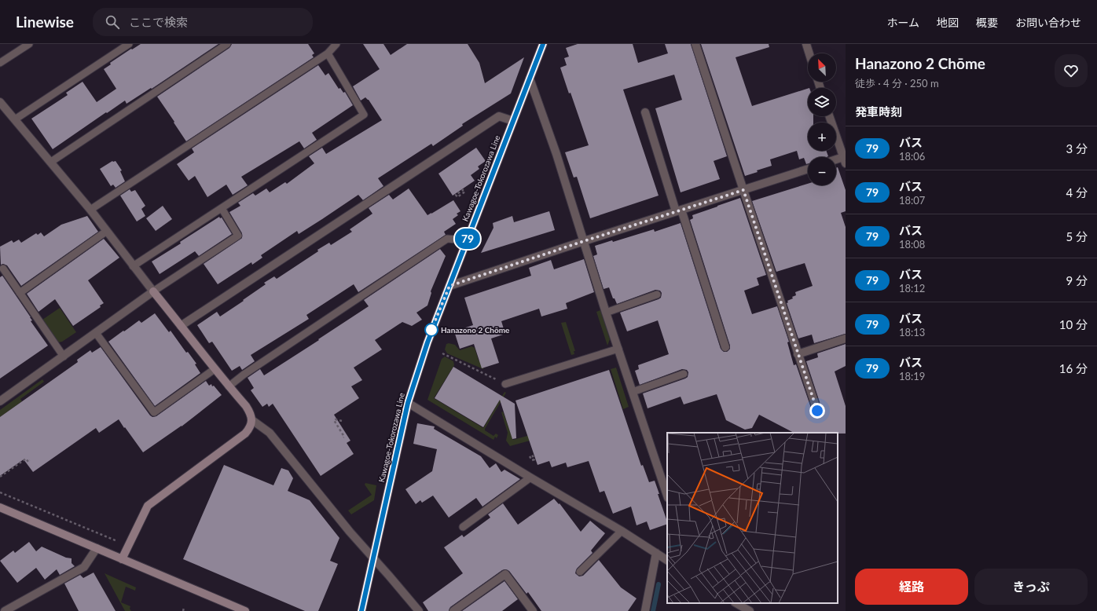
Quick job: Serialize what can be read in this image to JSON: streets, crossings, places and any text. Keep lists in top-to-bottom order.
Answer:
{
  "streets": {
    "main road": ["Kawagoe-Tokorozawa Line"]
  },
  "places": ["Hanazono 2 Chōme"],
  "lines": ["bus line 79"],
  "north": "top left",
  "page": {
    "header": "Linewise",
    "search": "ここで検索",
    "nav": [
      "ホーム",
      "地図",
      "概要",
      "お問い合わせ"
    ],
    "on_map": "79",
    "heading": [
      ["Hanazono 2 Chōme", "徒歩 · 4 分 · 250 m"],
      "発車時刻"
    ],
    "map_buttons": ["+", "−"],
    "list": [
      {
        "mark": "79",
        "name": "バス",
        "note": "18:06",
        "value": "3 分"
      },
      {
        "mark": "79",
        "name": "バス",
        "note": "18:07",
        "value": "4 分"
      },
      {
        "mark": "79",
        "name": "バス",
        "note": "18:08",
        "value": "5 分"
      },
      {
        "mark": "79",
        "name": "バス",
        "note": "18:12",
        "value": "9 分"
      },
      {
        "mark": "79",
        "name": "バス",
        "note": "18:13",
        "value": "10 分"
      },
      {
        "mark": "79",
        "name": "バス",
        "note": "18:19",
        "value": "16 分"
      }
    ],
    "buttons": ["経路", "きっぷ"]
  }
}
